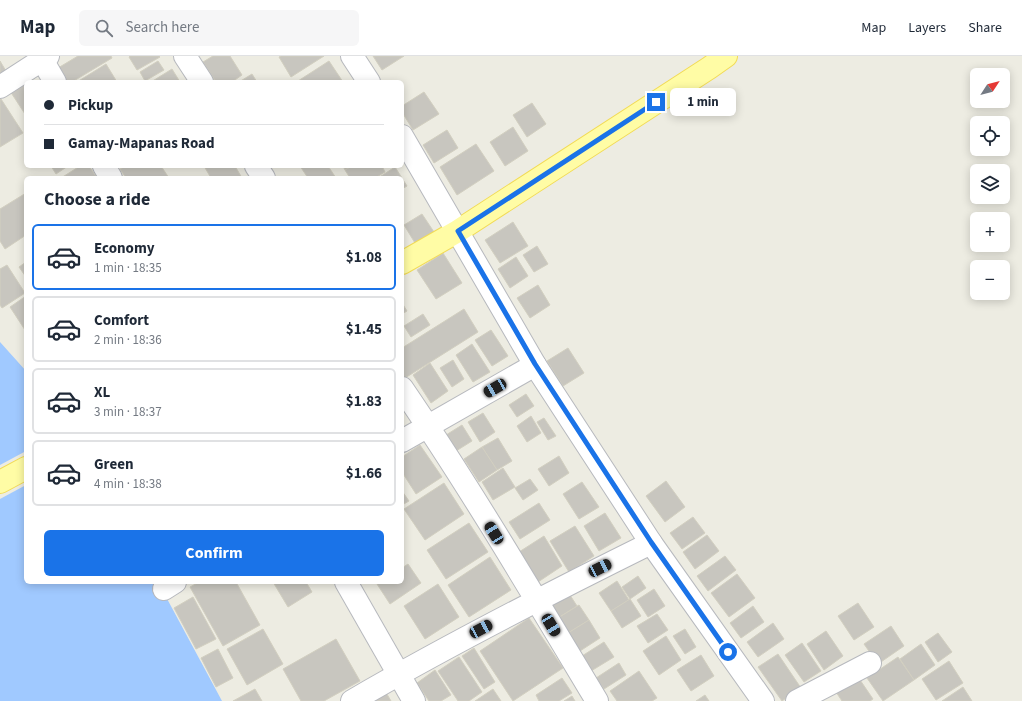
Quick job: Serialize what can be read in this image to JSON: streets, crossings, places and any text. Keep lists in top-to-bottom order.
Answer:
{
  "north": "top right",
  "page": {
    "header": "Map",
    "search": "Search here",
    "nav": ["Map", "Layers", "Share"],
    "map_buttons": ["+", "−"],
    "banner": ["Pickup", "Gamay-Mapanas Road"],
    "bubble": "1 min",
    "heading": "Choose a ride",
    "list": [
      {
        "name": "Economy",
        "note": "1 min · 18:35",
        "value": "$1.08"
      },
      {
        "name": "Comfort",
        "note": "2 min · 18:36",
        "value": "$1.45"
      },
      {
        "name": "XL",
        "note": "3 min · 18:37",
        "value": "$1.83"
      },
      {
        "name": "Green",
        "note": "4 min · 18:38",
        "value": "$1.66"
      }
    ],
    "buttons": "Confirm"
  }
}
